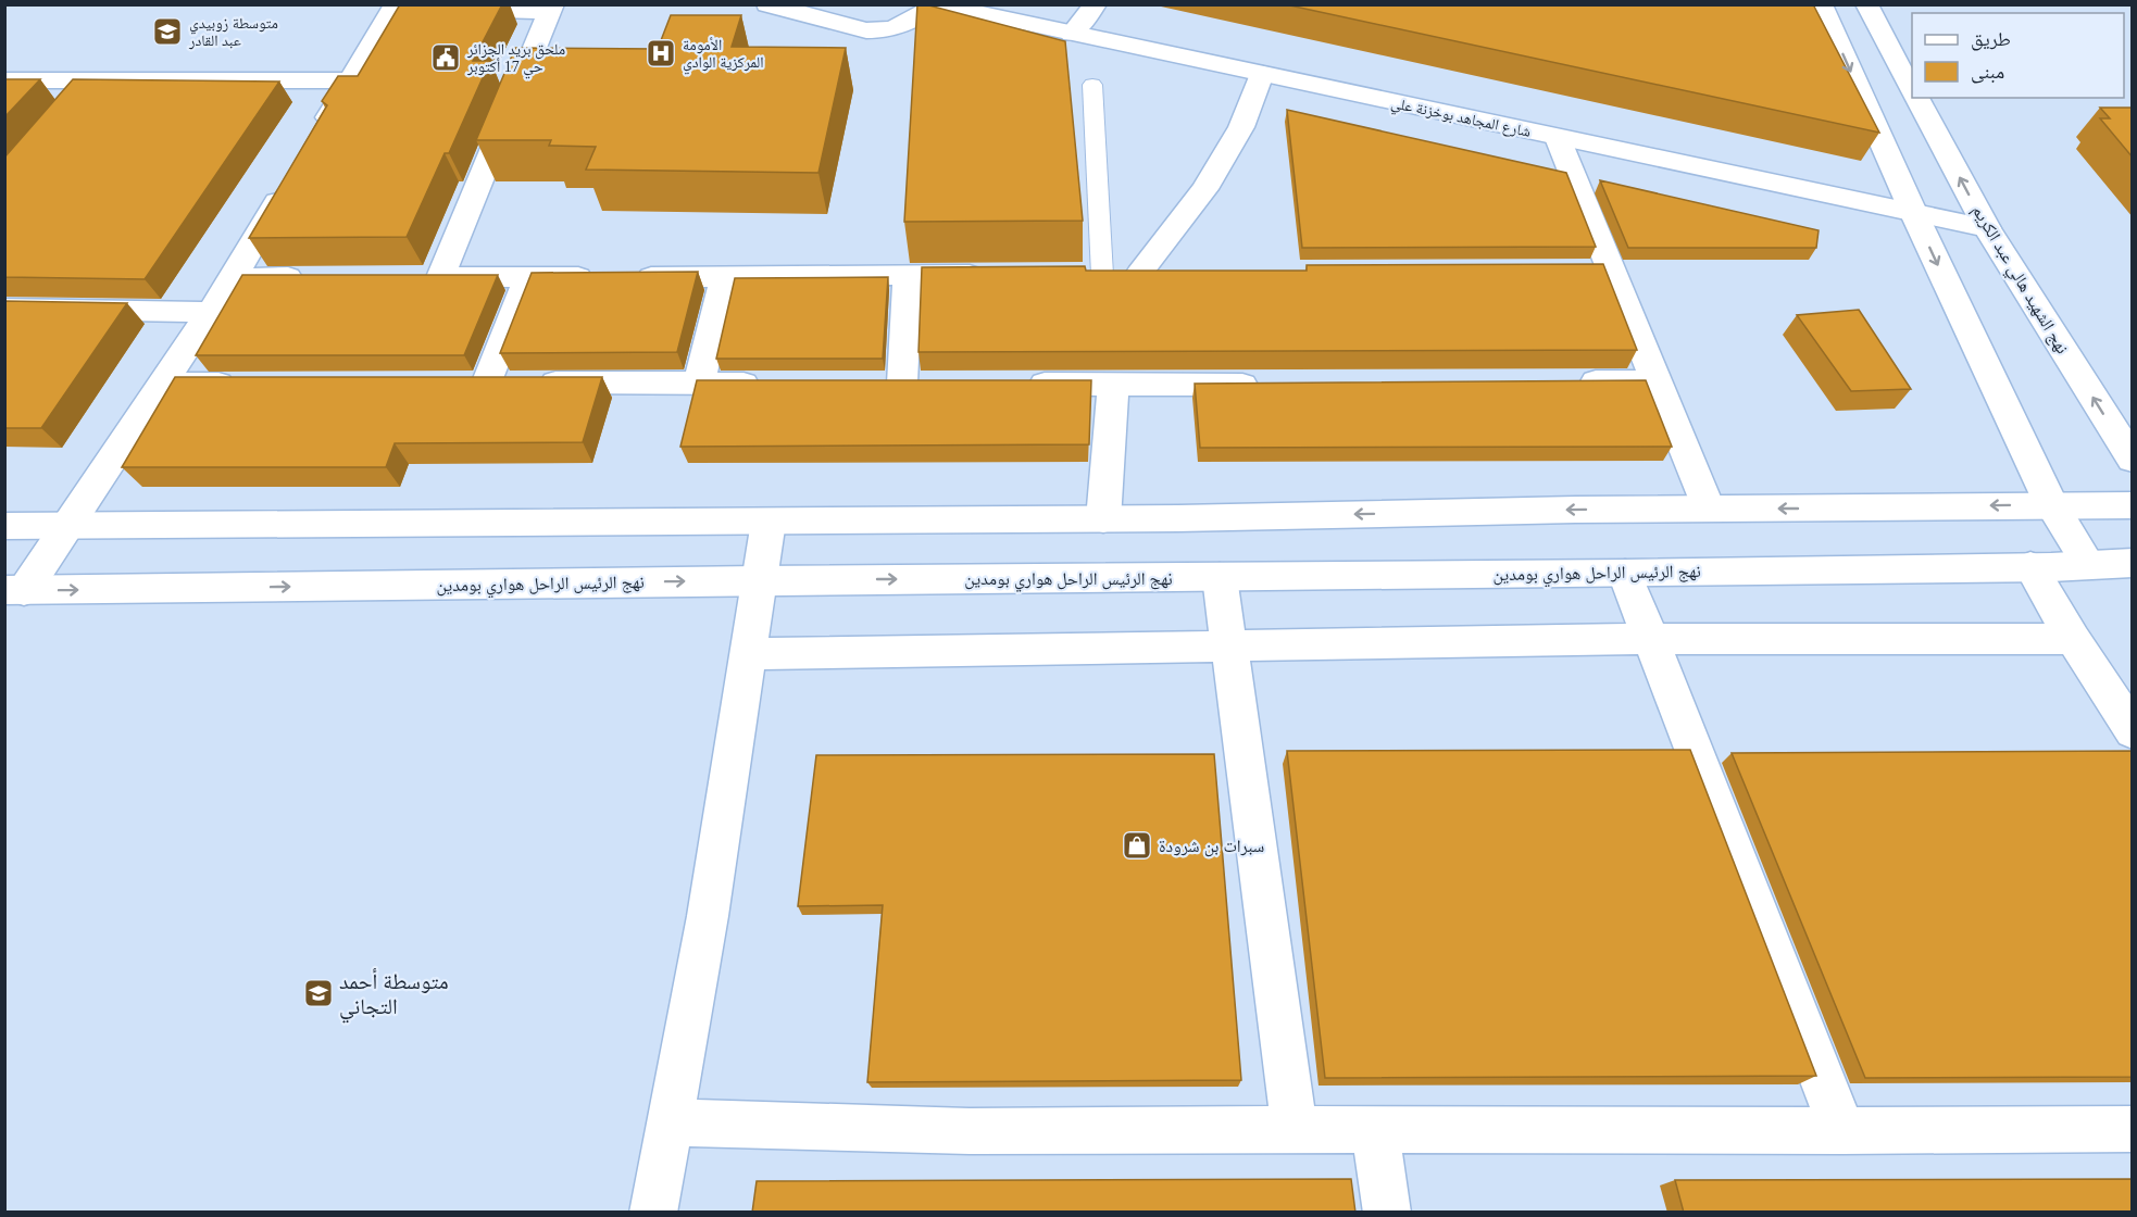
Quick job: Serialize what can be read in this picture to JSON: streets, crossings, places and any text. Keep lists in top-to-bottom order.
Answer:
{
  "streets": {
    "street": ["شارع المجاهد بوخزنة علي", "نهج الشهيد هالي عبد الكريم", "نهج الرئيس الراحل هواري بومدين"]
  },
  "crossings": [
    ["شارع المجاهد بوخزنة علي", "نهج الشهيد هالي عبد الكريم"]
  ],
  "places": {
    "school or university": ["متوسطة زوبيدي عبد القادر", "متوسطة أحمد التجاني"],
    "hospital": ["الأمومة المركزية الوادي"],
    "public building": ["ملحق بريد الجزائر حي 17 أكتوبر"],
    "shop": ["سبرات بن شرودة"]
  },
  "legend": ["طريق", "مبنى"]
}
